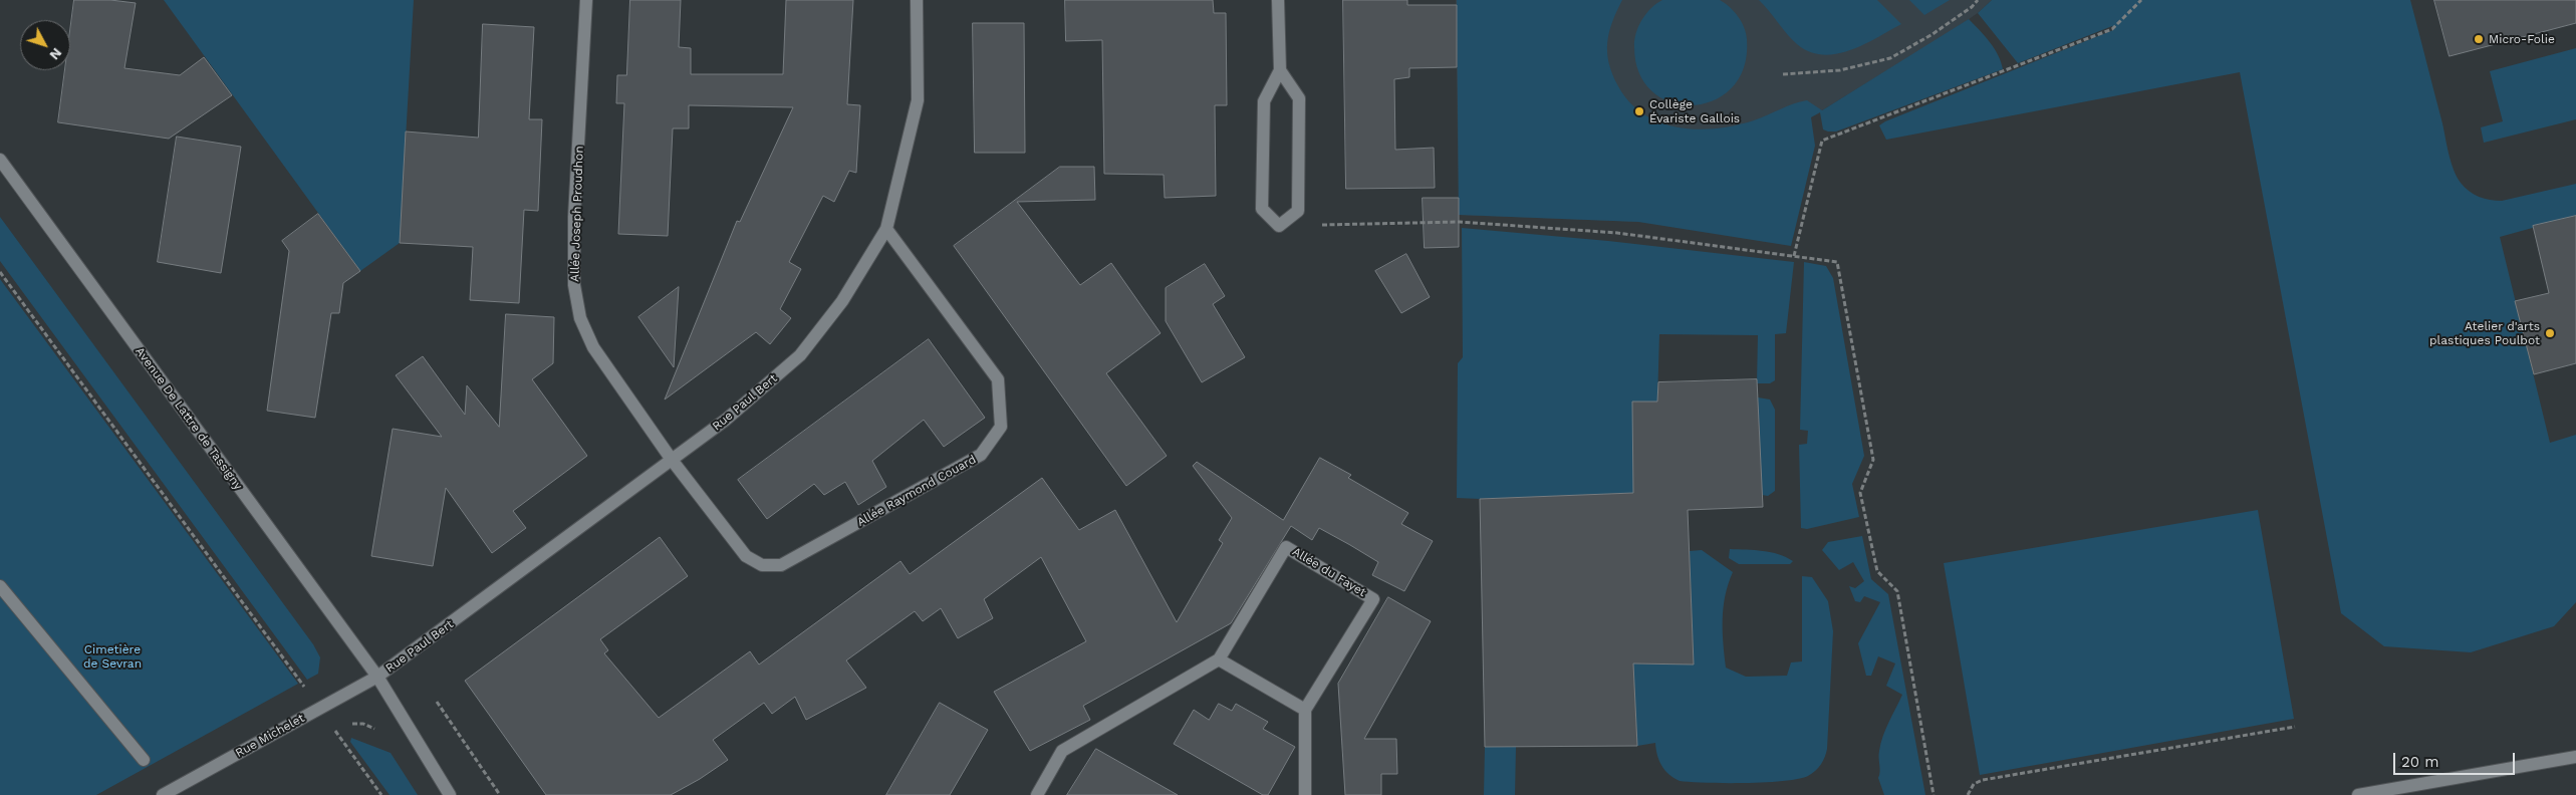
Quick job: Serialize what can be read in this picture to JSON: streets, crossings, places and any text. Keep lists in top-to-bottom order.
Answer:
{
  "streets": {
    "street": [
      "Allée Joseph Proudhon",
      "Rue Paul Bert",
      "Avenue De Lattre de Tassigny",
      "Allée Raymond Couard",
      "Allée du Fayet",
      "Rue Michelet"
    ]
  },
  "crossings": [
    ["Allée Joseph Proudhon", "Rue Paul Bert"],
    ["Allée Joseph Proudhon", "Allée Raymond Couard"],
    ["Rue Paul Bert", "Avenue De Lattre de Tassigny"],
    ["Rue Paul Bert", "Allée Raymond Couard"],
    ["Rue Paul Bert", "Rue Michelet"],
    ["Avenue De Lattre de Tassigny", "Rue Michelet"]
  ],
  "parks": ["Cimetière de Sevran"],
  "places": ["Micro-Folie", "Collège Évariste Gallois", "Atelier d'arts plastiques Poulbot"],
  "scale_bar": "20 m",
  "north": "bottom right"
}
